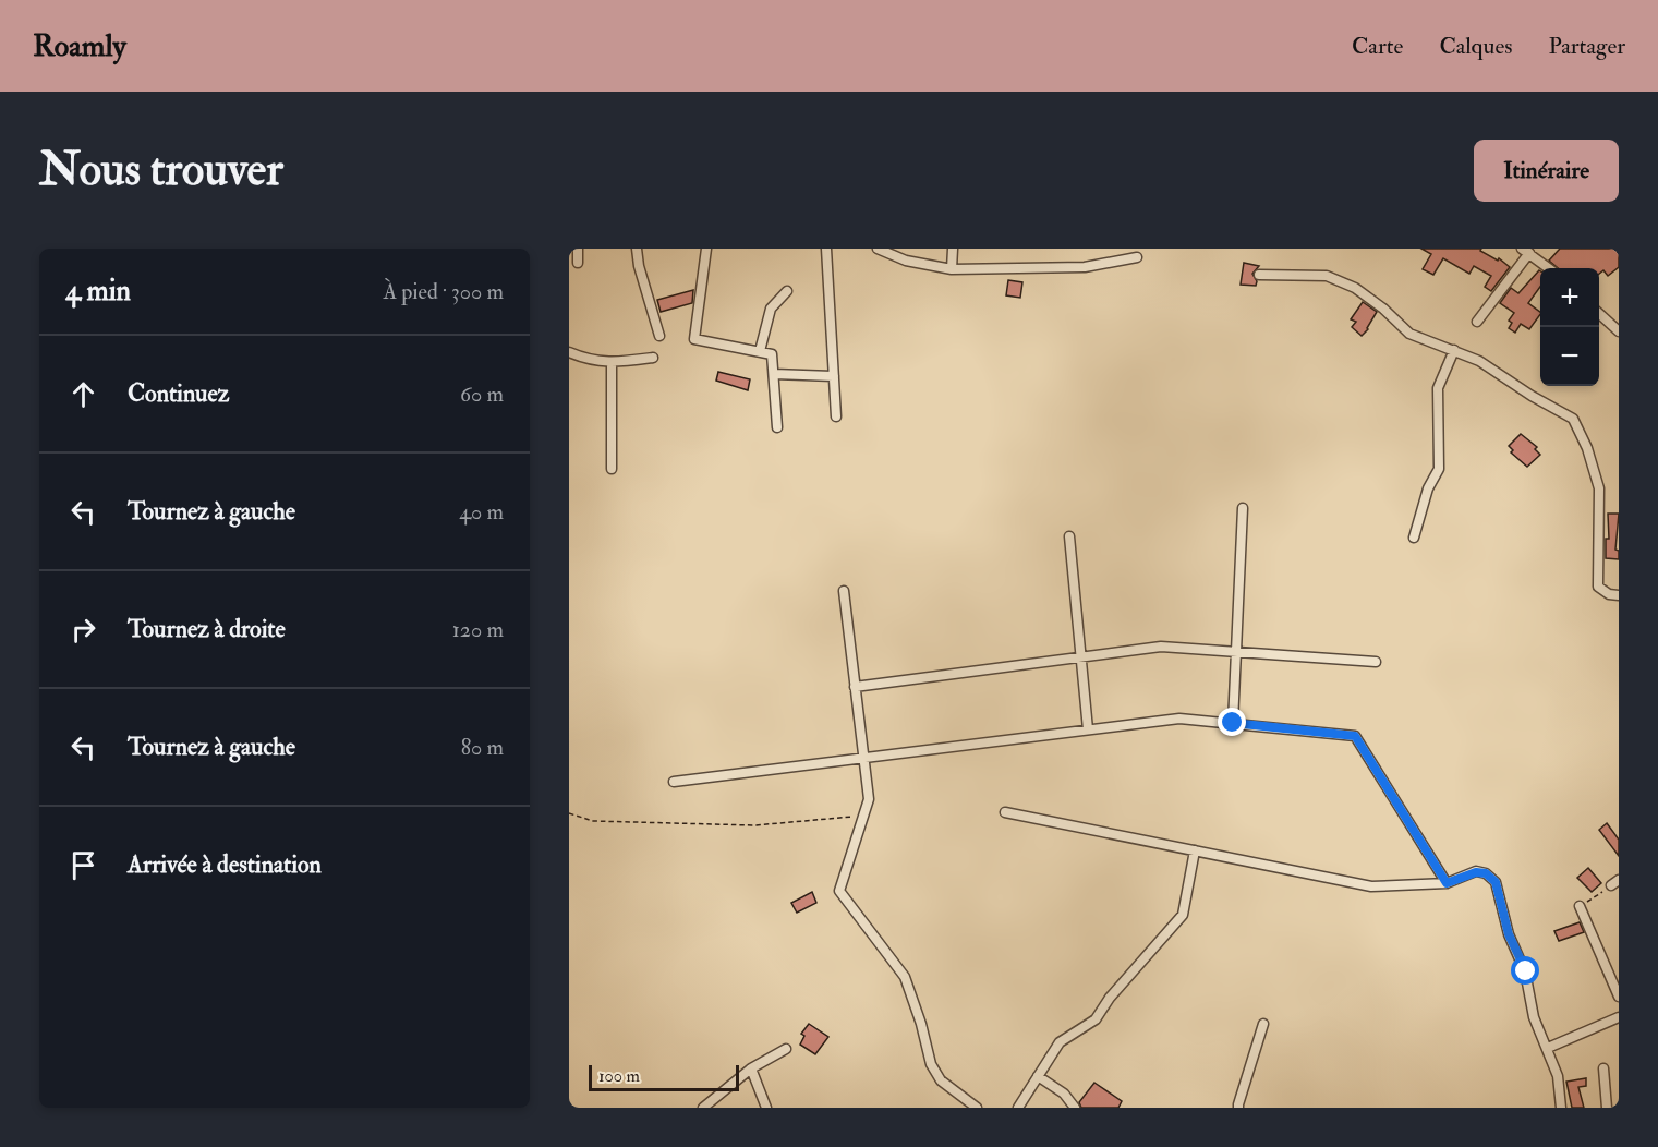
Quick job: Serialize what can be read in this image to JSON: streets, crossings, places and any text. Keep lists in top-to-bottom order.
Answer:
{
  "scale_bar": "100 m",
  "page": {
    "header": "Roamly",
    "nav": ["Carte", "Calques", "Partager"],
    "buttons": "Itinéraire",
    "title": "Nous trouver",
    "heading": ["4 min", "À pied · 300 m"],
    "map_buttons": ["+", "−"],
    "list": [
      ["Continuez", "60 m"],
      ["Tournez à gauche", "40 m"],
      ["Tournez à droite", "120 m"],
      ["Tournez à gauche", "80 m"],
      "Arrivée à destination"
    ],
    "scale": "100 m"
  }
}
